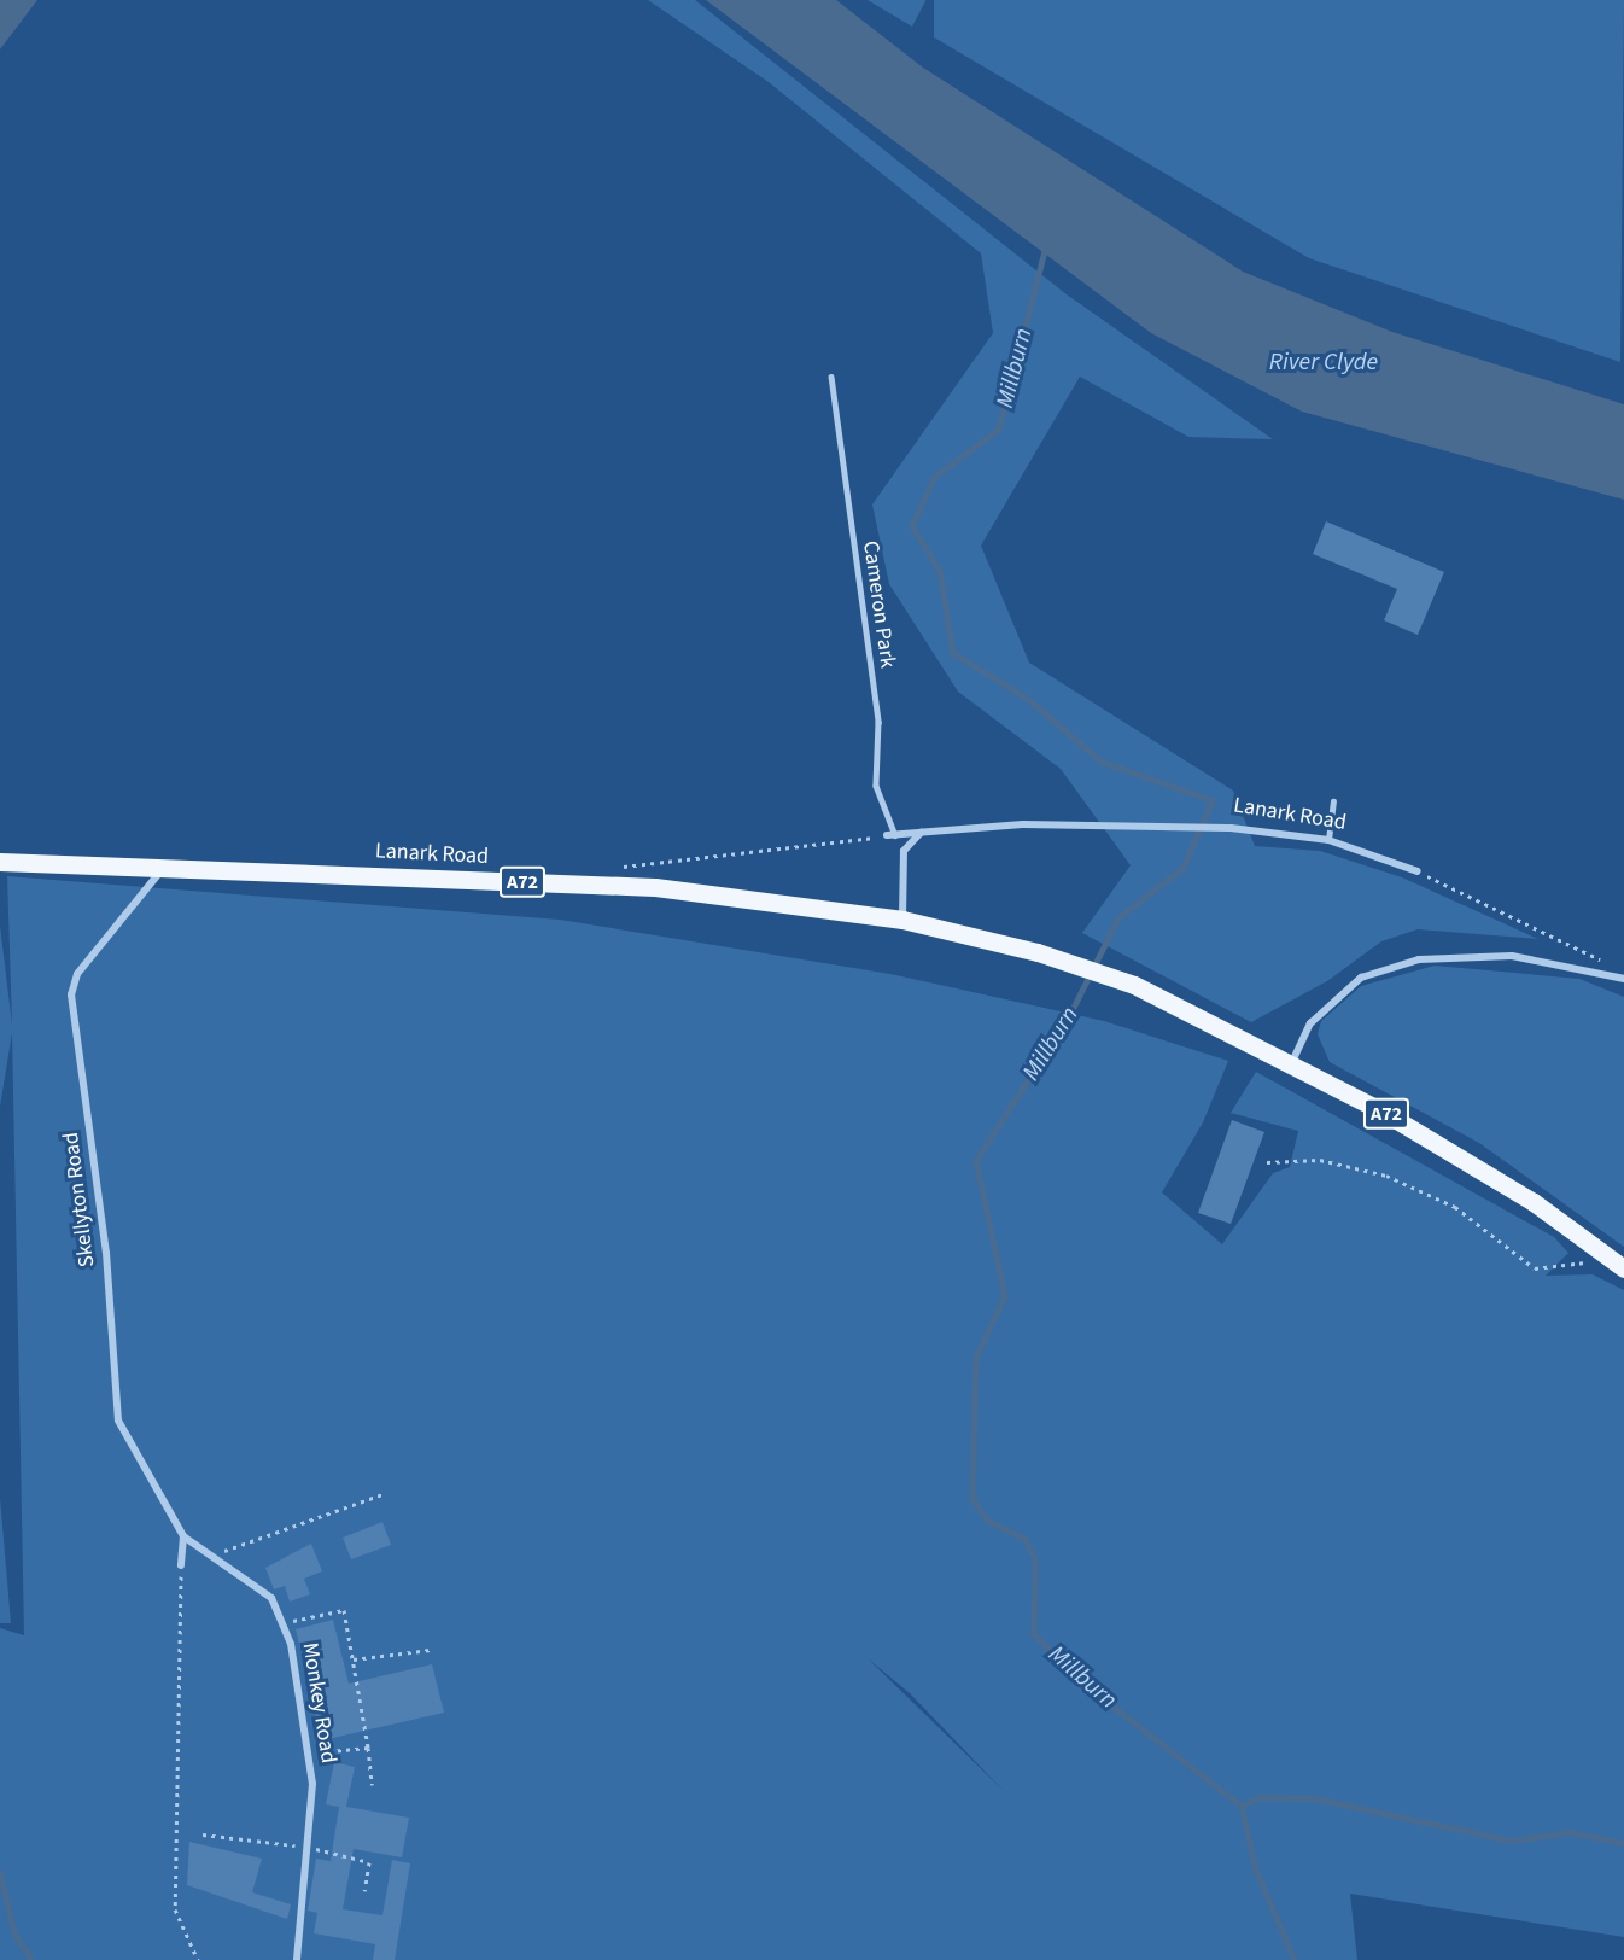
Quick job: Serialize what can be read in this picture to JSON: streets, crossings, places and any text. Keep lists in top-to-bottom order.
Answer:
{
  "streets": {
    "main road": ["Lanark Road", "A72"],
    "street": ["Skellyton Road", "Monkey Road"],
    "lane": ["Cameron Park"]
  },
  "crossings": [
    ["Cameron Park", "Lanark Road"],
    ["Lanark Road", "Skellyton Road"]
  ],
  "water": ["River Clyde", "Millburn"]
}
